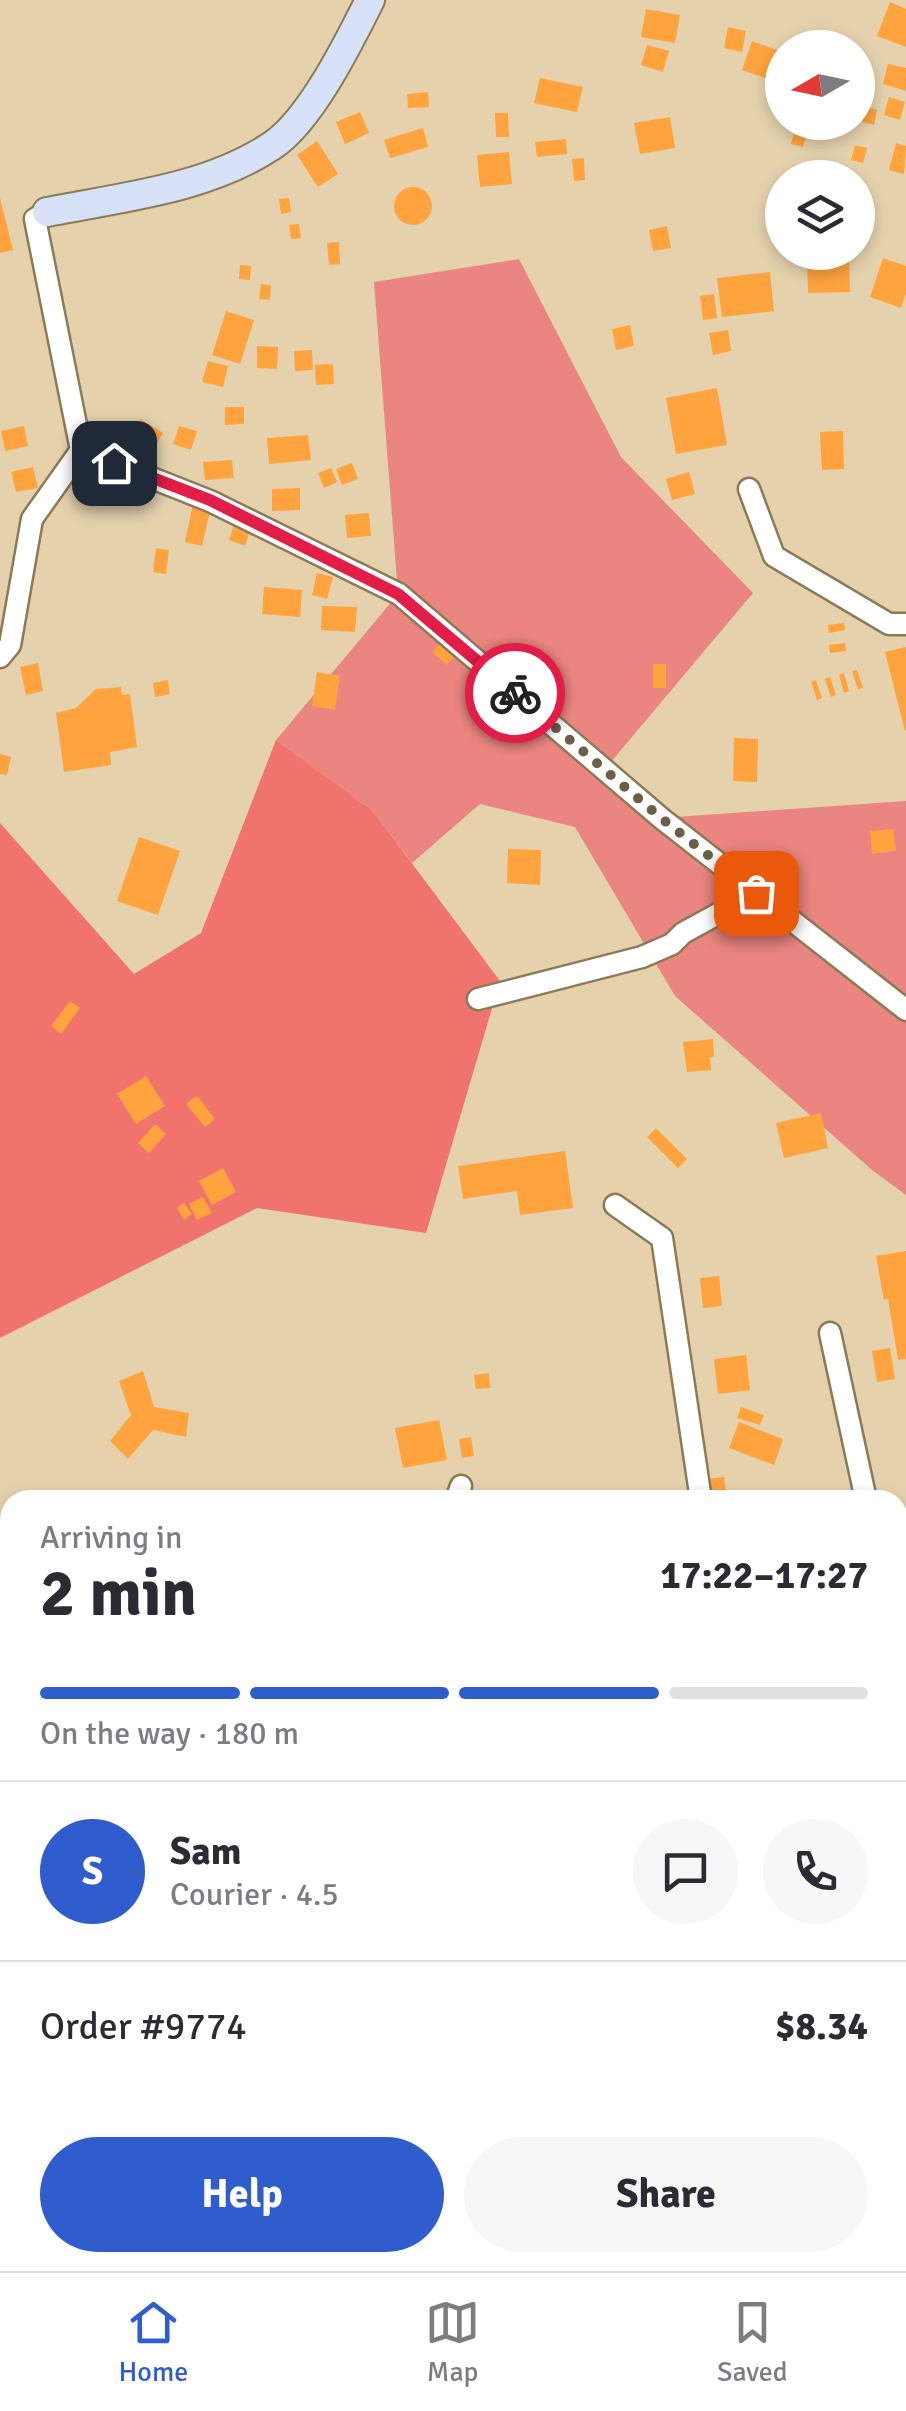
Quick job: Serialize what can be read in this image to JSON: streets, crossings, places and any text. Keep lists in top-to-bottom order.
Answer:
{
  "north": "left",
  "page": {
    "heading": ["2 min", "Arriving in", "17:22–17:27"],
    "panel": [
      "Sam",
      "Courier · 4.5",
      "Order #9774",
      "$8.34"
    ],
    "bar": "On the way · 180 m",
    "round": "S",
    "buttons": ["Help", "Share"],
    "tabs": ["Home", "Map", "Saved"]
  }
}
